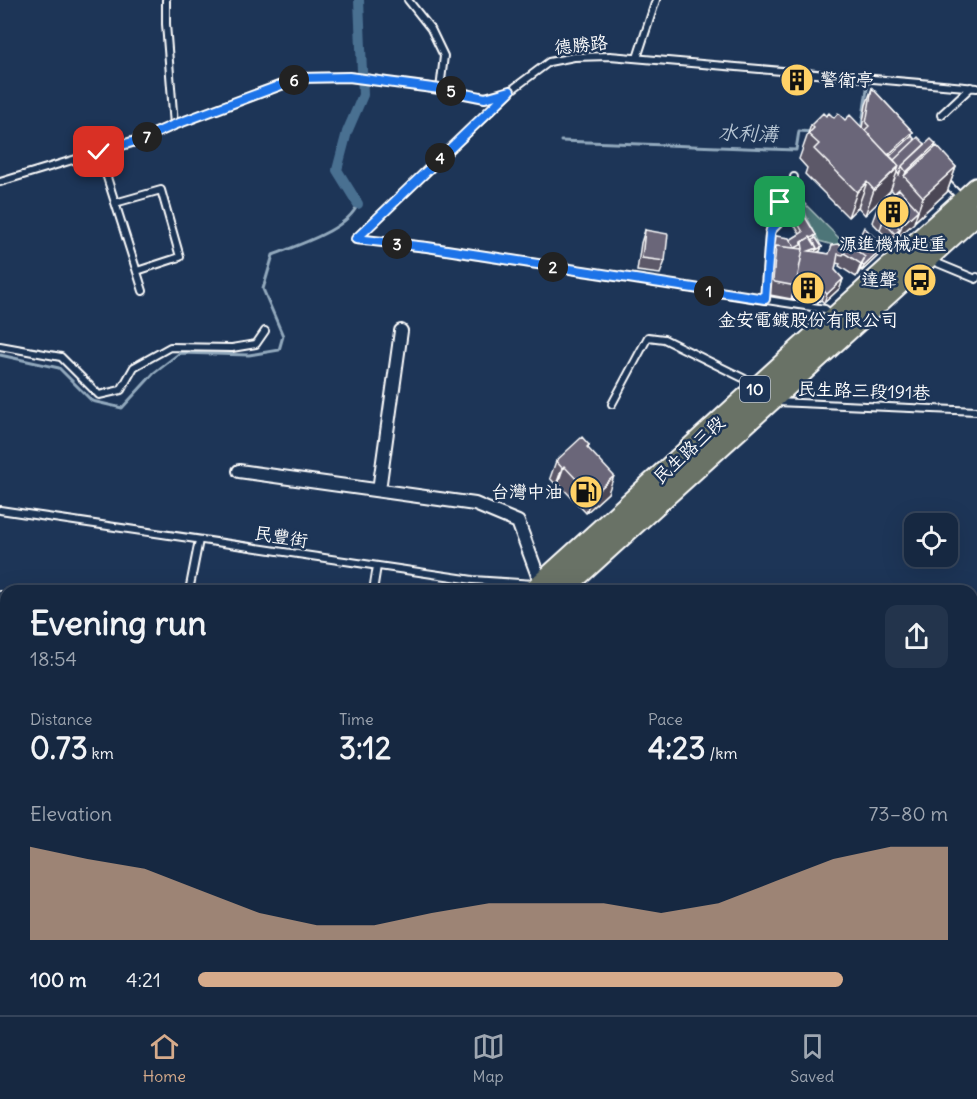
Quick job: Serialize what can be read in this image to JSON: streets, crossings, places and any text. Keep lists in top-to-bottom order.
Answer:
{
  "streets": {
    "main road": ["10", "民生路三段"],
    "lane": ["德勝路", "民生路三段191巷", "民豐街"]
  },
  "crossings": [
    ["民生路三段191巷", "民生路三段"]
  ],
  "water": ["水利溝"],
  "places": {
    "building": ["警衛亭", "源進機械起重", "金安電鍍股份有限公司"],
    "bus stop": ["達聲"],
    "fuel station": ["台灣中油"]
  },
  "page": {
    "pins": [
      "6",
      "5",
      "7",
      "4",
      "3",
      "2",
      "1"
    ],
    "heading": ["Evening run", "18:54"],
    "stats": [
      ["Distance", "0.73 km"],
      ["Time", "3:12"],
      ["Pace", "4:23 /km"]
    ],
    "chart": ["Elevation", "73–80 m"],
    "list": [
      {
        "name": "100 m",
        "note": "4:21"
      }
    ],
    "tabs": ["Home", "Map", "Saved"]
  }
}
